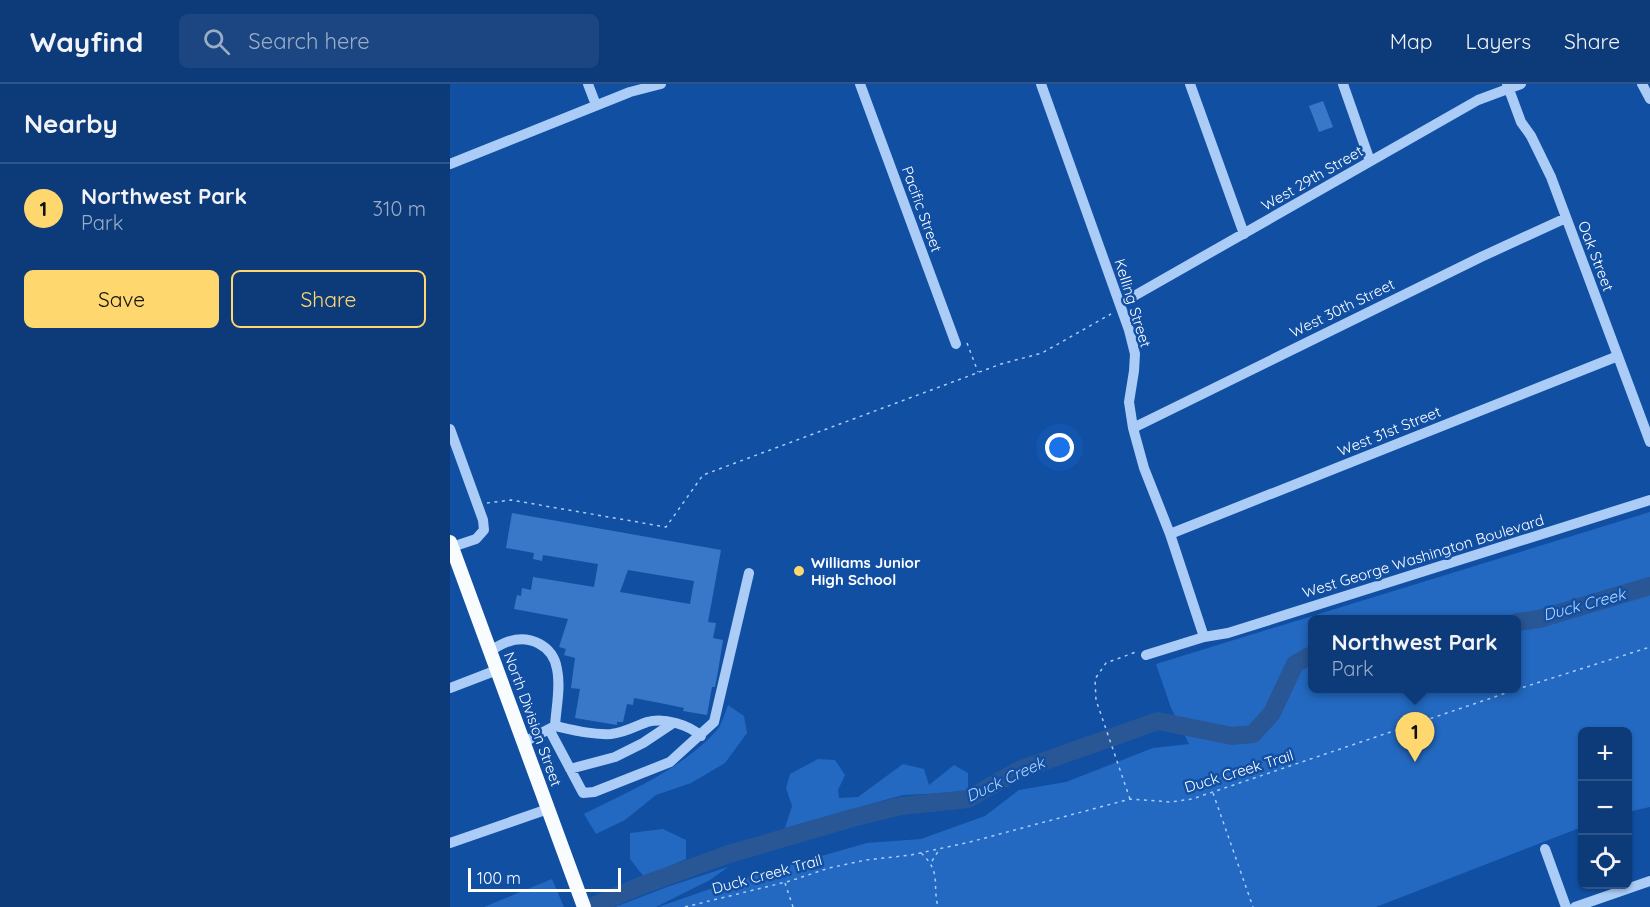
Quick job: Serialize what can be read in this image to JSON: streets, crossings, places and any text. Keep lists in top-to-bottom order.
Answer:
{
  "streets": {
    "main road": ["North Division Street"],
    "street": [
      "West 29th Street",
      "Pacific Street",
      "Oak Street",
      "Kelling Street",
      "West 30th Street",
      "West 31st Street",
      "West George Washington Boulevard"
    ],
    "path": ["Duck Creek Trail"]
  },
  "crossings": [
    ["West 29th Street", "Oak Street"],
    ["West 29th Street", "Kelling Street"],
    ["Oak Street", "West 30th Street"],
    ["Oak Street", "West 31st Street"],
    ["Kelling Street", "West 30th Street"],
    ["Kelling Street", "West 31st Street"],
    ["Kelling Street", "West George Washington Boulevard"]
  ],
  "water": ["Duck Creek"],
  "places": ["Williams Junior High School"],
  "scale_bar": "100 m",
  "page": {
    "header": "Wayfind",
    "search": "Search here",
    "nav": ["Map", "Layers", "Share"],
    "heading": "Nearby",
    "list": [
      {
        "mark": "1",
        "name": "Northwest Park",
        "note": "Park",
        "value": "310 m"
      }
    ],
    "buttons": ["Save", "Share"],
    "popup": ["Northwest Park", "Park"],
    "pins": "1",
    "map_buttons": ["+", "−"],
    "scale": "100 m"
  }
}
